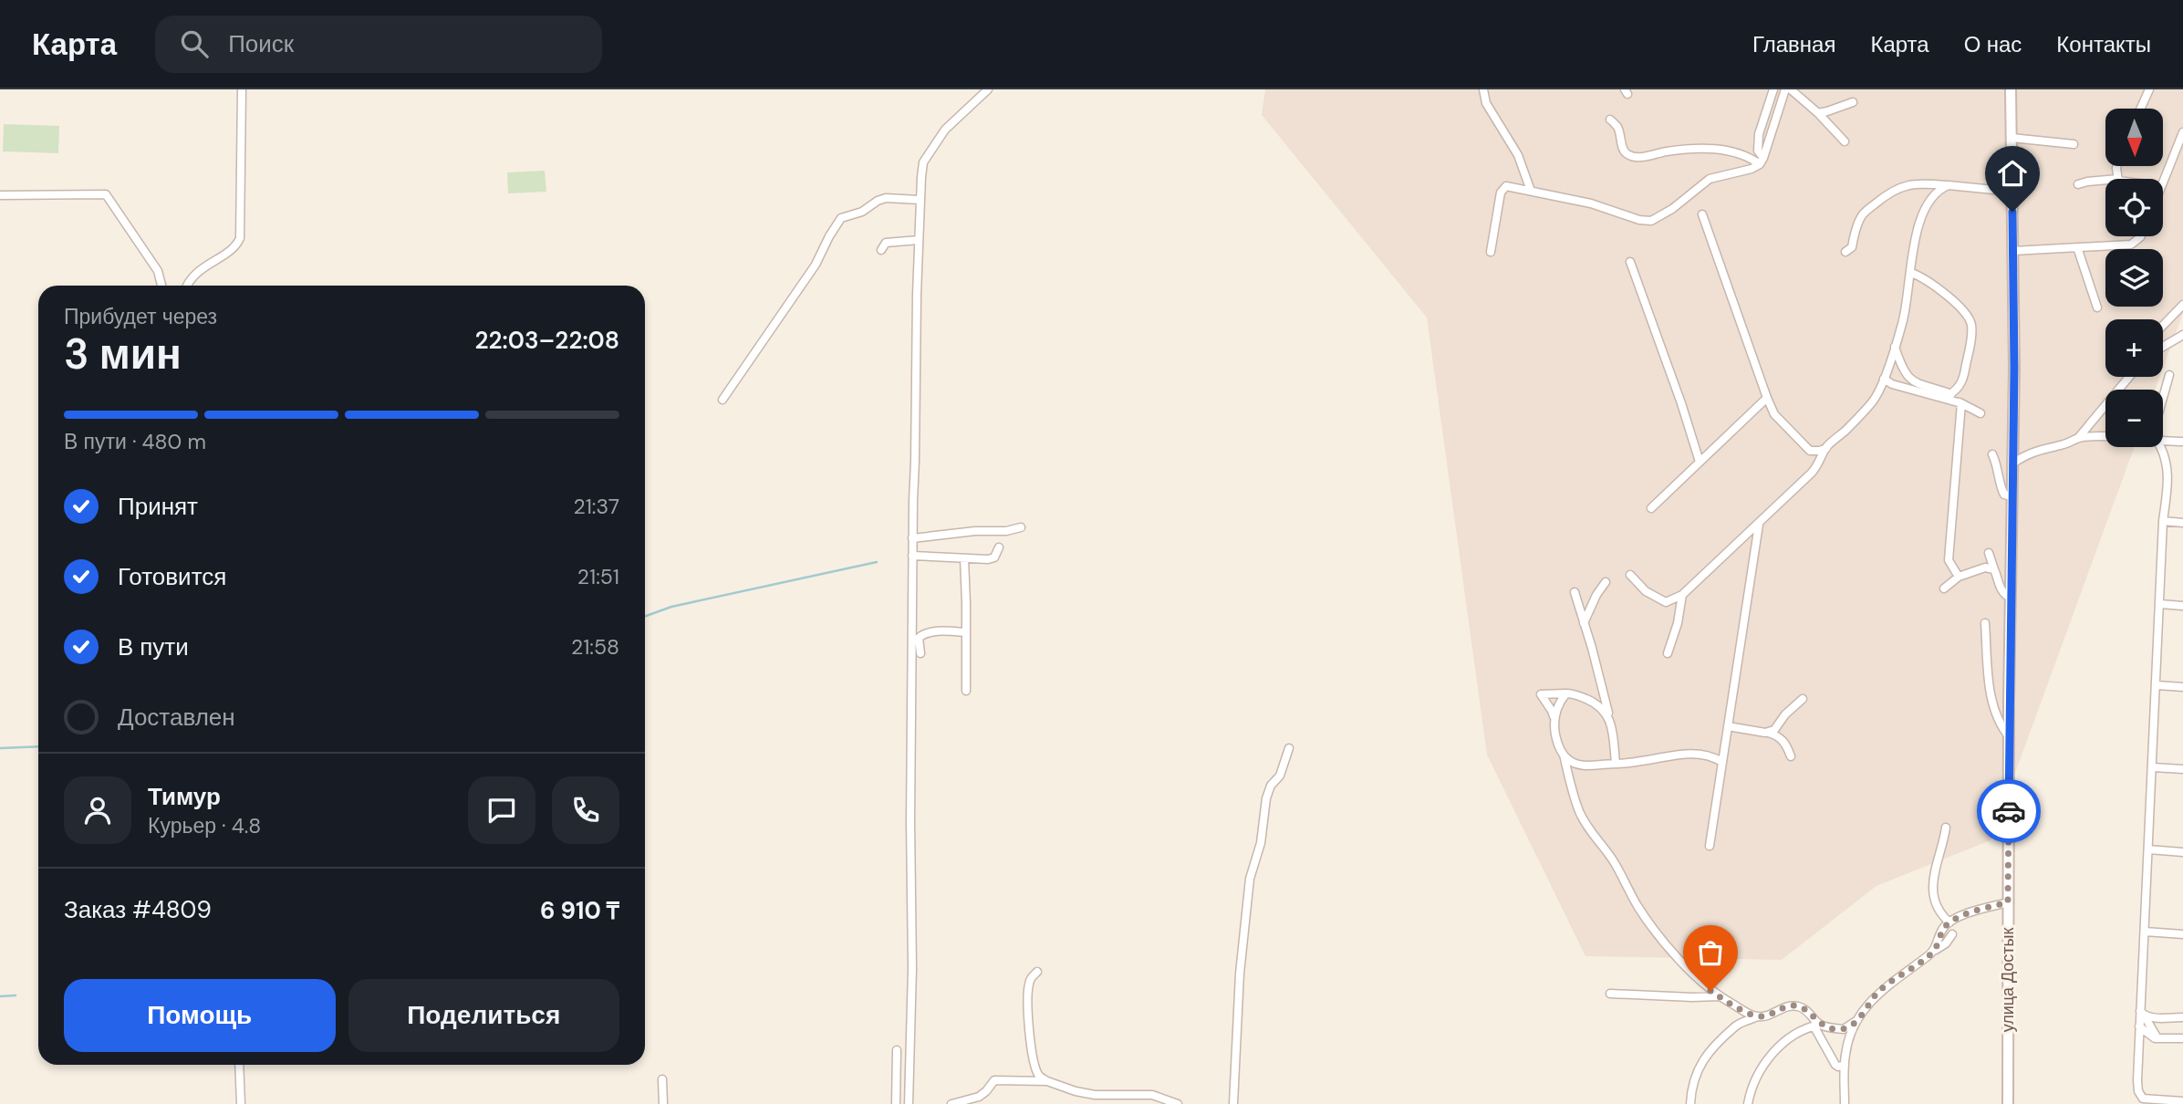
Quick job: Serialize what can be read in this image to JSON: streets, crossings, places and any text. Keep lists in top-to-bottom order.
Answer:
{
  "streets": {
    "main road": ["улица Достык"]
  },
  "north": "bottom",
  "page": {
    "header": "Карта",
    "search": "Поиск",
    "nav": [
      "Главная",
      "Карта",
      "О нас",
      "Контакты"
    ],
    "map_buttons": ["+", "−"],
    "heading": ["3 мин", "Прибудет через", "22:03–22:08"],
    "panel": [
      "Тимур",
      "Курьер · 4.8",
      "Заказ #4809",
      "6 910 ₸"
    ],
    "bar": "В пути · 480 m",
    "list": [
      ["Принят", "21:37"],
      ["Готовится", "21:51"],
      ["В пути", "21:58"],
      "Доставлен"
    ],
    "buttons": ["Помощь", "Поделиться"]
  }
}
